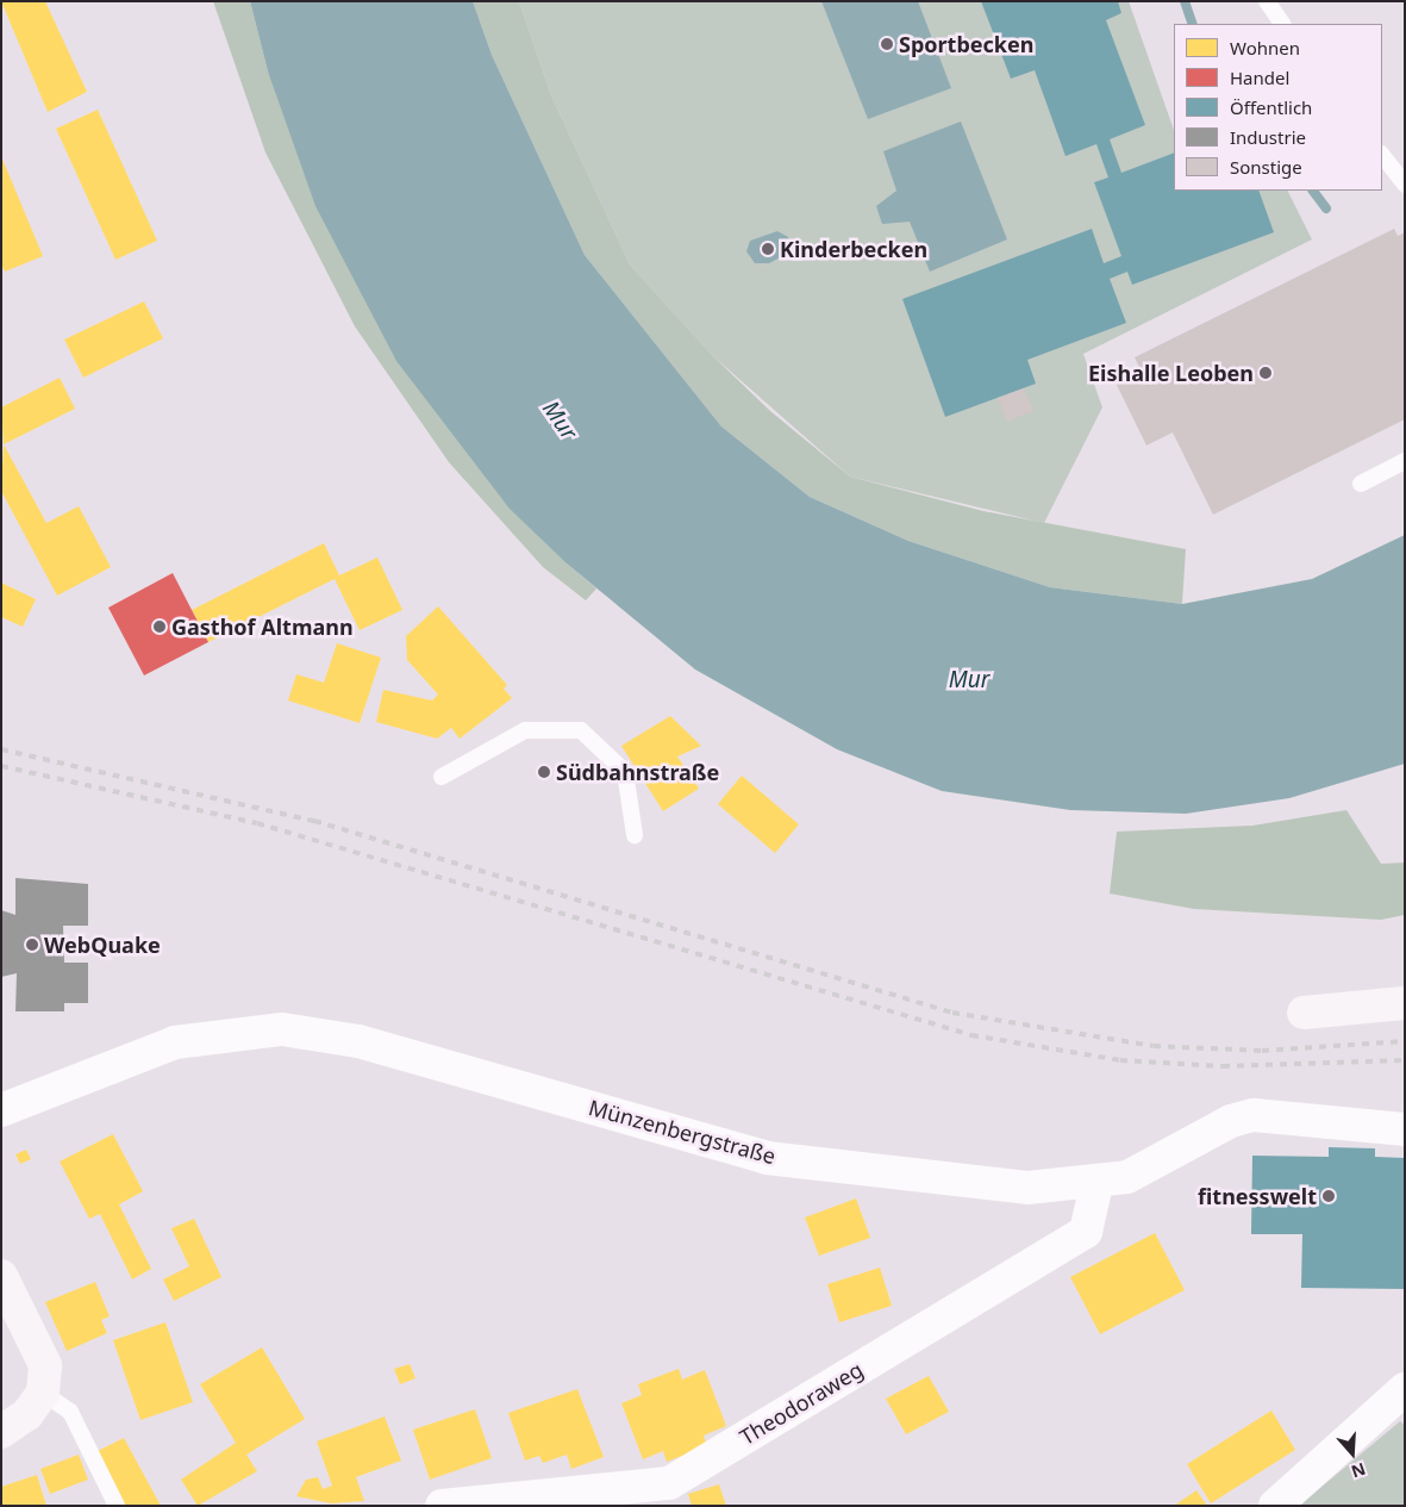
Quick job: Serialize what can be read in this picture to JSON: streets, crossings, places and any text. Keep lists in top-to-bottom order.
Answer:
{
  "streets": {
    "street": ["Münzenbergstraße", "Theodoraweg"]
  },
  "crossings": [
    ["Münzenbergstraße", "Theodoraweg"]
  ],
  "water": ["Mur"],
  "places": [
    "Sportbecken",
    "Kinderbecken",
    "Eishalle Leoben",
    "Gasthof Altmann",
    "Südbahnstraße",
    "WebQuake",
    "fitnesswelt"
  ],
  "legend": [
    "Wohnen",
    "Handel",
    "Öffentlich",
    "Industrie",
    "Sonstige"
  ],
  "north": "bottom"
}
